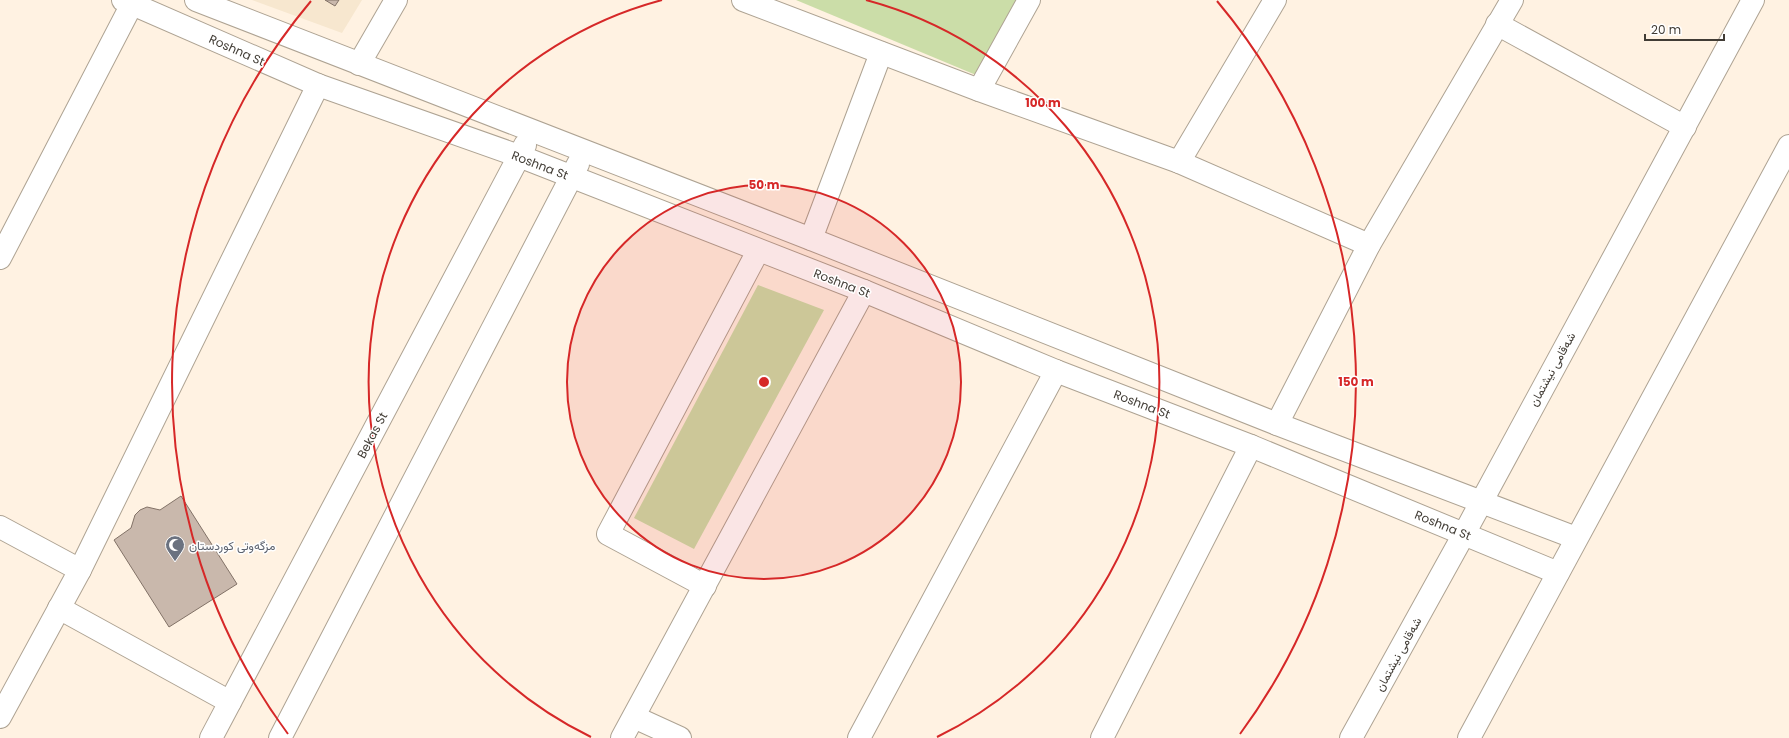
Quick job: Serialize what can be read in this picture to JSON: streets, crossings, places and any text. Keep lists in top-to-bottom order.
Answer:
{
  "streets": {
    "street": ["Roshna St", "شەقامی نیشتمان", "Bekas St"]
  },
  "crossings": [
    ["Roshna St", "شەقامی نیشتمان"],
    ["Roshna St", "Bekas St"]
  ],
  "places": {
    "mosque": ["مزگەوتی کوردستان"]
  },
  "scale_bar": "20 m",
  "rings": ["100 m", "50 m", "150 m"]
}
